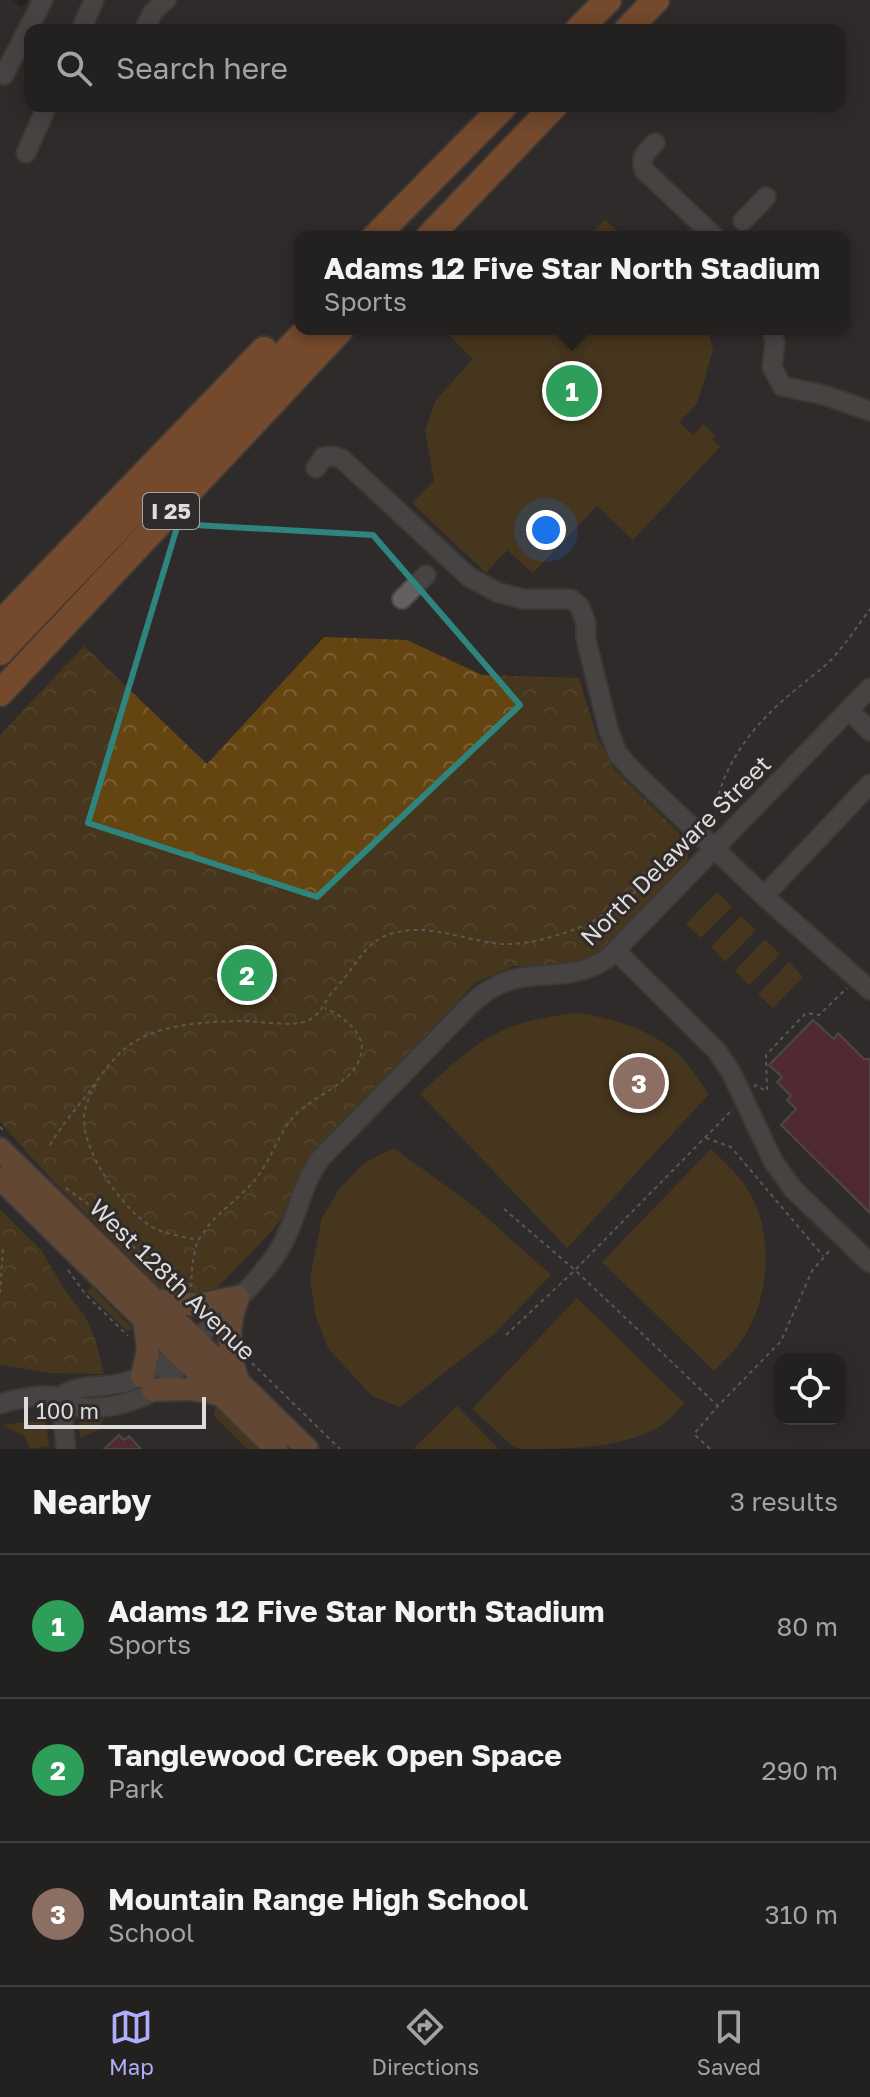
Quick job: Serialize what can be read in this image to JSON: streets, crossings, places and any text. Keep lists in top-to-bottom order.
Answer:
{
  "streets": {
    "highway": ["I 25"],
    "main road": ["West 128th Avenue"],
    "street": ["North Delaware Street"]
  },
  "crossings": [
    ["North Delaware Street", "West 128th Avenue"]
  ],
  "scale_bar": "100 m",
  "page": {
    "search": "Search here",
    "popup": ["Adams 12 Five Star North Stadium", "Sports"],
    "pins": ["1", "2", "3"],
    "scale": "100 m",
    "heading": ["Nearby", "3 results"],
    "list": [
      {
        "mark": "1",
        "name": "Adams 12 Five Star North Stadium",
        "note": "Sports",
        "value": "80 m"
      },
      {
        "mark": "2",
        "name": "Tanglewood Creek Open Space",
        "note": "Park",
        "value": "290 m"
      },
      {
        "mark": "3",
        "name": "Mountain Range High School",
        "note": "School",
        "value": "310 m"
      }
    ],
    "nav": ["Map", "Directions", "Saved"]
  }
}
